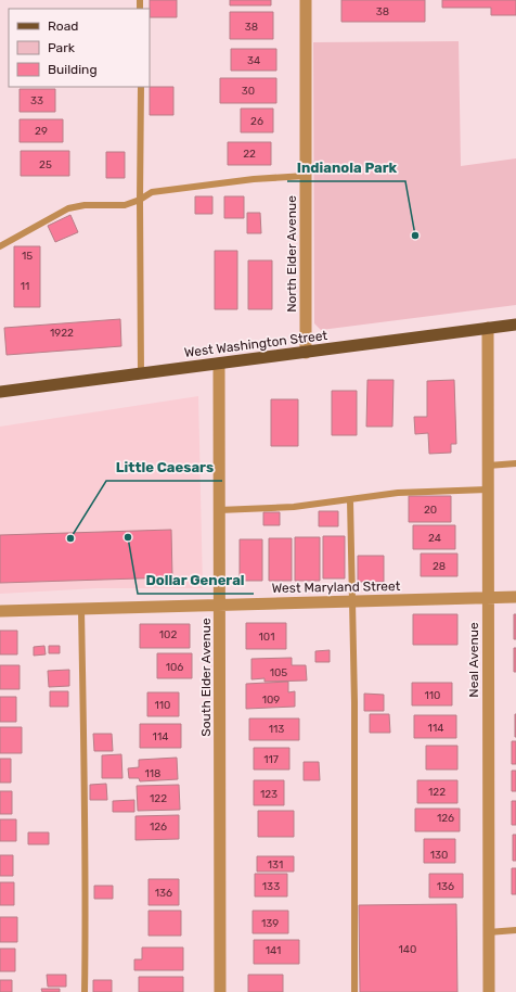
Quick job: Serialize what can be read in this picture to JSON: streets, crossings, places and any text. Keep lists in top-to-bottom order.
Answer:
{
  "streets": {
    "main road": ["West Washington Street"],
    "street": [
      "North Elder Avenue",
      "West Maryland Street",
      "Neal Avenue",
      "South Elder Avenue"
    ]
  },
  "crossings": [
    ["North Elder Avenue", "West Washington Street"],
    ["West Washington Street", "Neal Avenue"],
    ["West Washington Street", "South Elder Avenue"],
    ["West Maryland Street", "Neal Avenue"],
    ["West Maryland Street", "South Elder Avenue"]
  ],
  "places": ["Indianola Park", "Dollar General", "Little Caesars"],
  "house_numbers": [
    "38",
    "38",
    "34",
    "30",
    "33",
    "26",
    "29",
    "22",
    "25",
    "15",
    "11",
    "1922",
    "20",
    "24",
    "28",
    "102",
    "101",
    "106",
    "105",
    "110",
    "109",
    "110",
    "114",
    "113",
    "114",
    "117",
    "118",
    "122",
    "123",
    "122",
    "126",
    "126",
    "130",
    "131",
    "133",
    "136",
    "136",
    "139",
    "140",
    "141"
  ],
  "legend": ["Road", "Park", "Building"]
}
